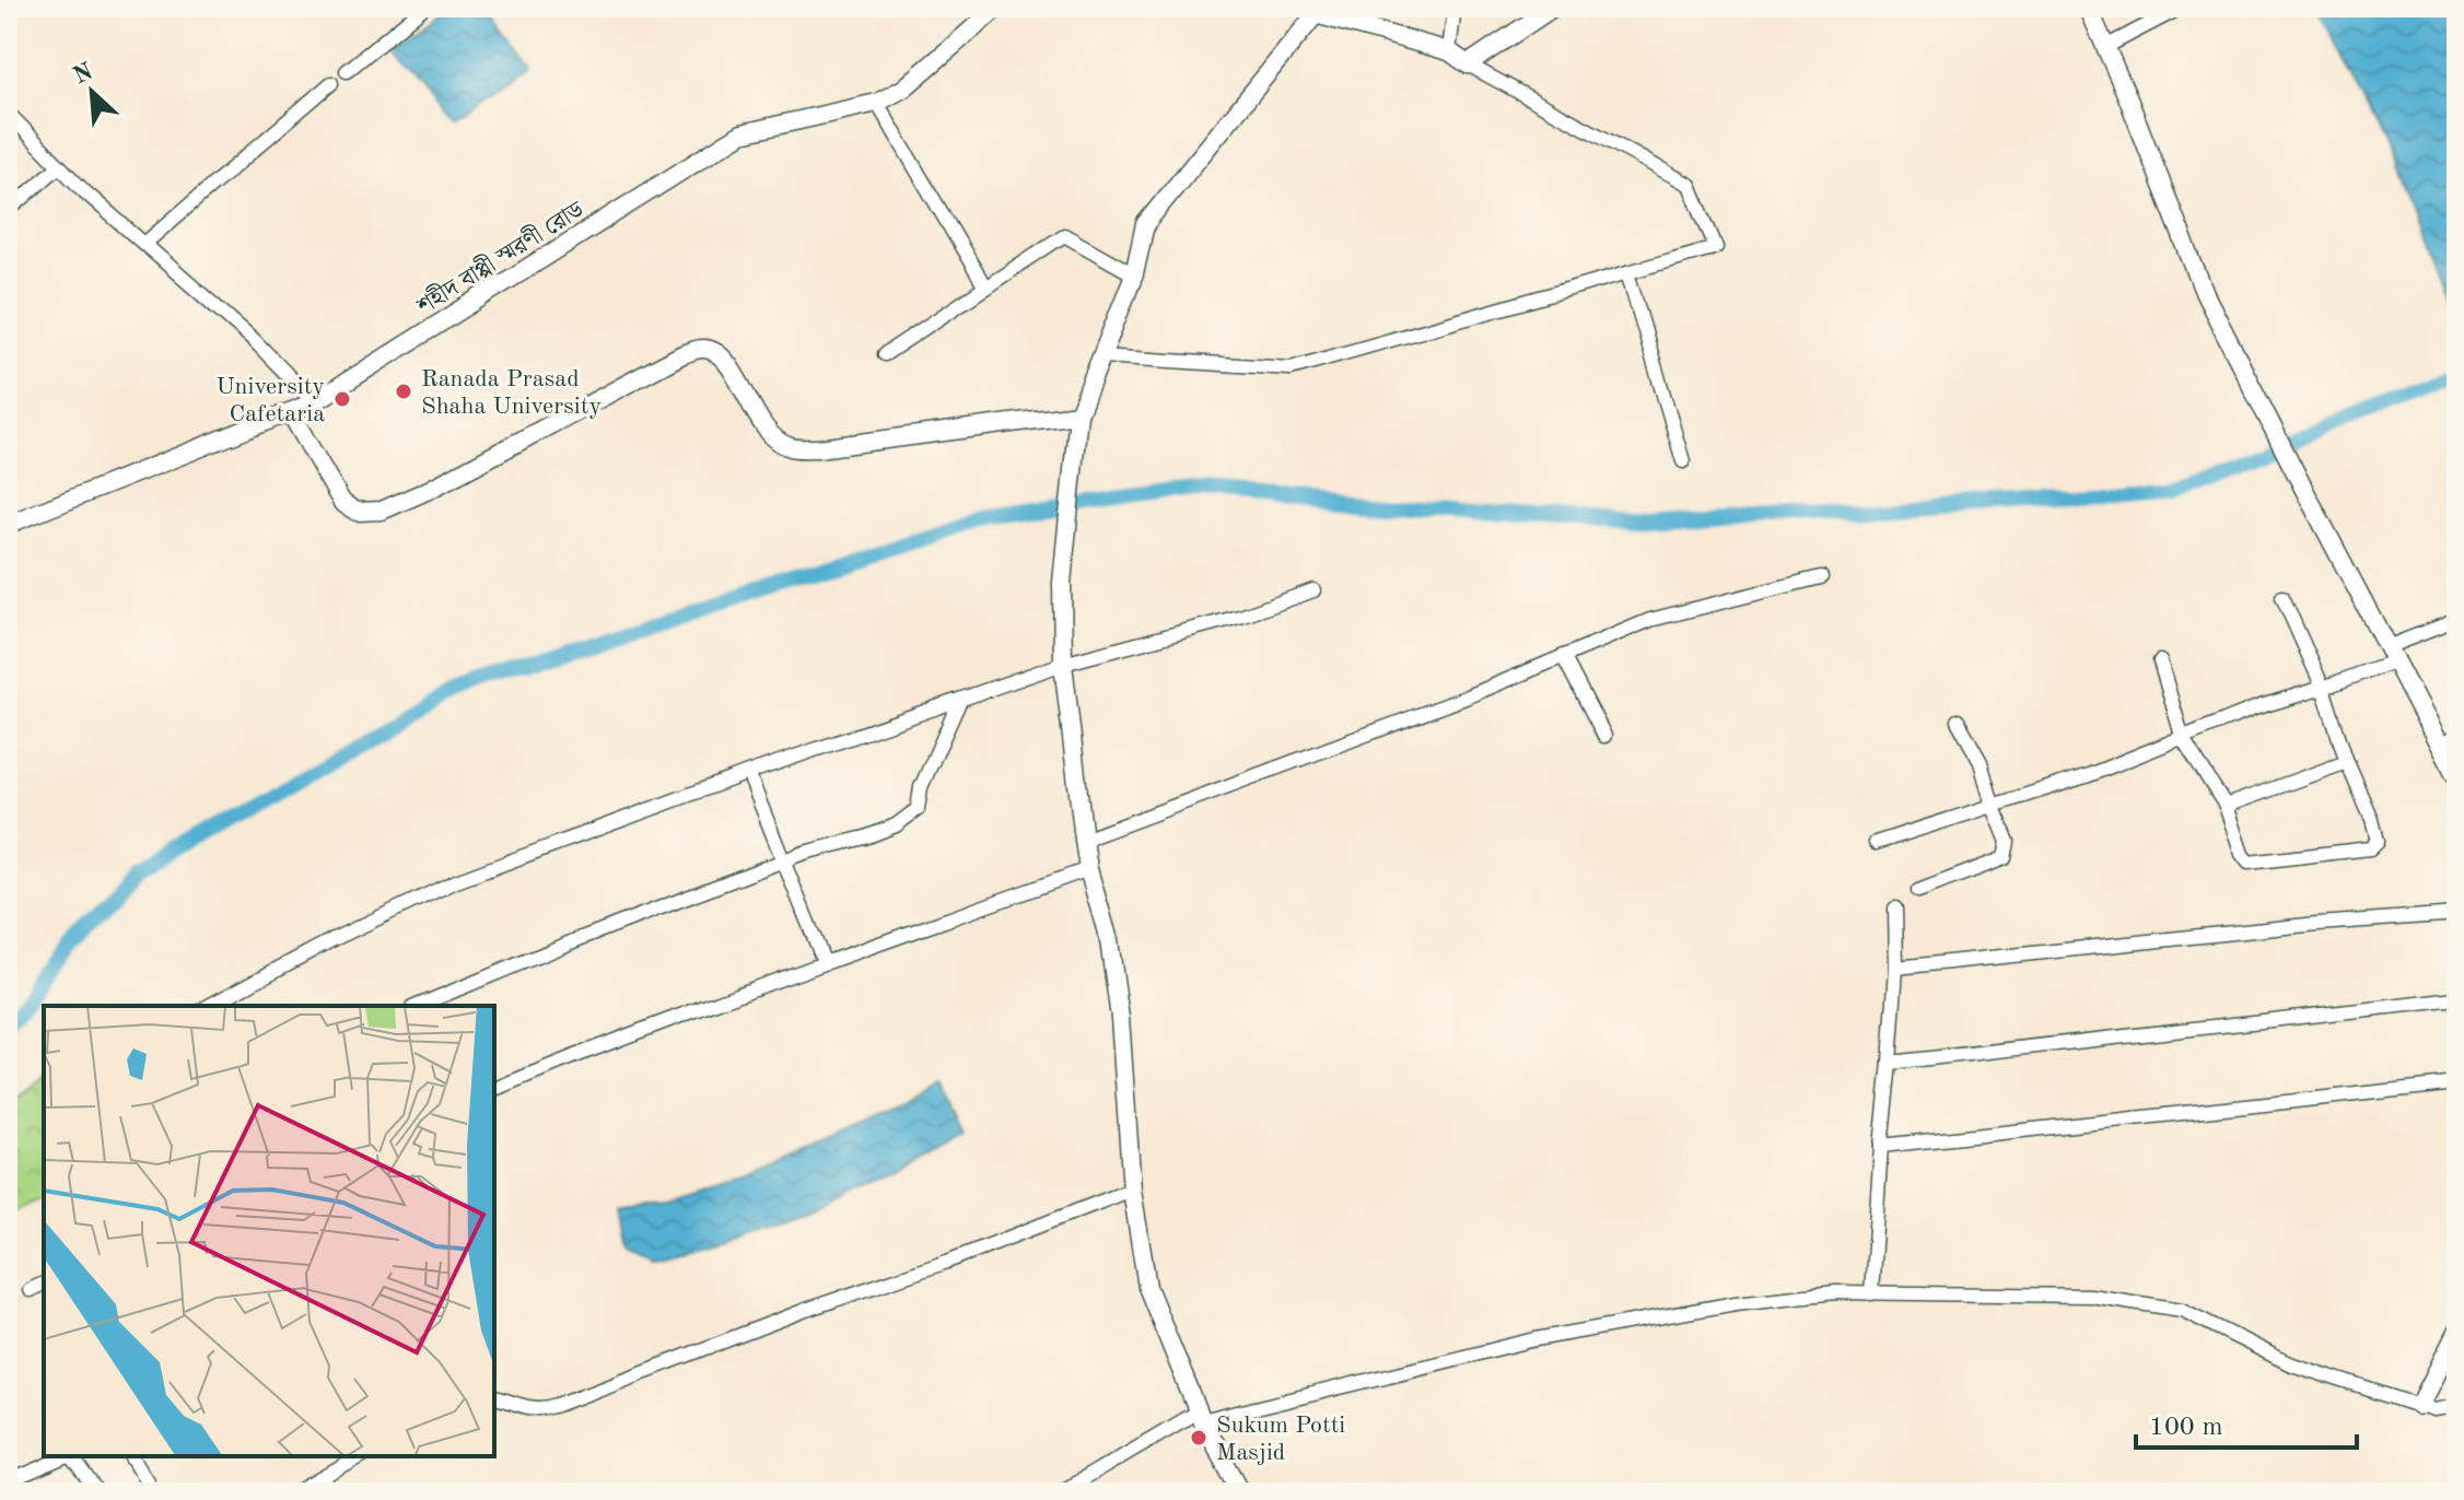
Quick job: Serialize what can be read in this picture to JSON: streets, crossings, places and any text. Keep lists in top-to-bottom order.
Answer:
{
  "streets": {
    "street": ["শহীদ বাপ্পী স্মরণী রোড"]
  },
  "places": ["Ranada Prasad Shaha University", "University Cafetaria", "Sukum Potti Masjid"],
  "scale_bar": "100 m",
  "north": "top left"
}
